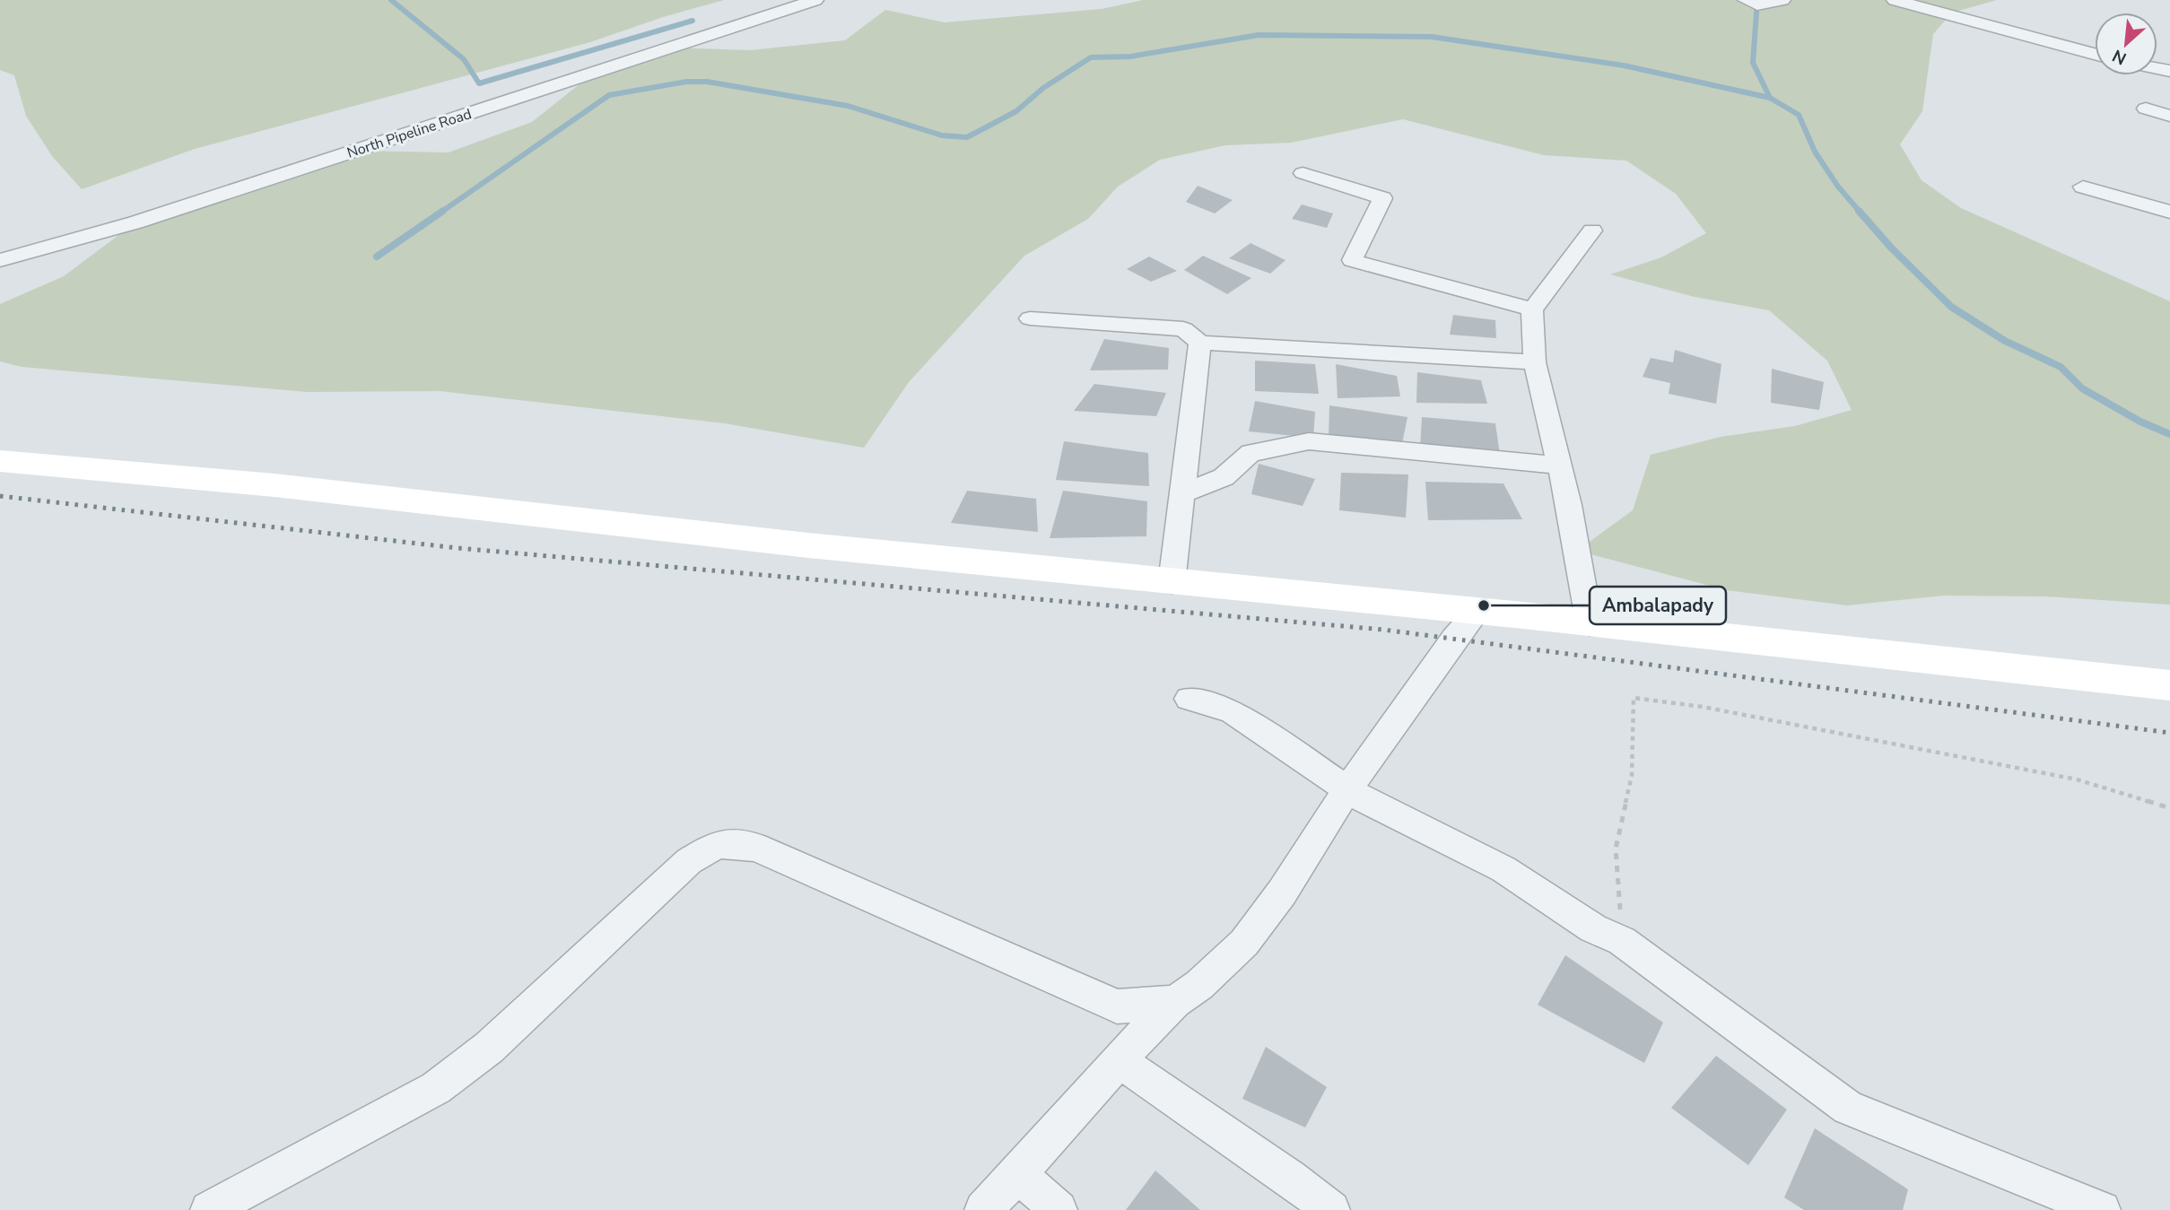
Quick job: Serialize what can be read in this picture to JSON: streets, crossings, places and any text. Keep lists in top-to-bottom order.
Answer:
{
  "streets": {
    "street": ["North Pipeline Road"]
  },
  "places": ["Ambalapady"],
  "north": "bottom left"
}
